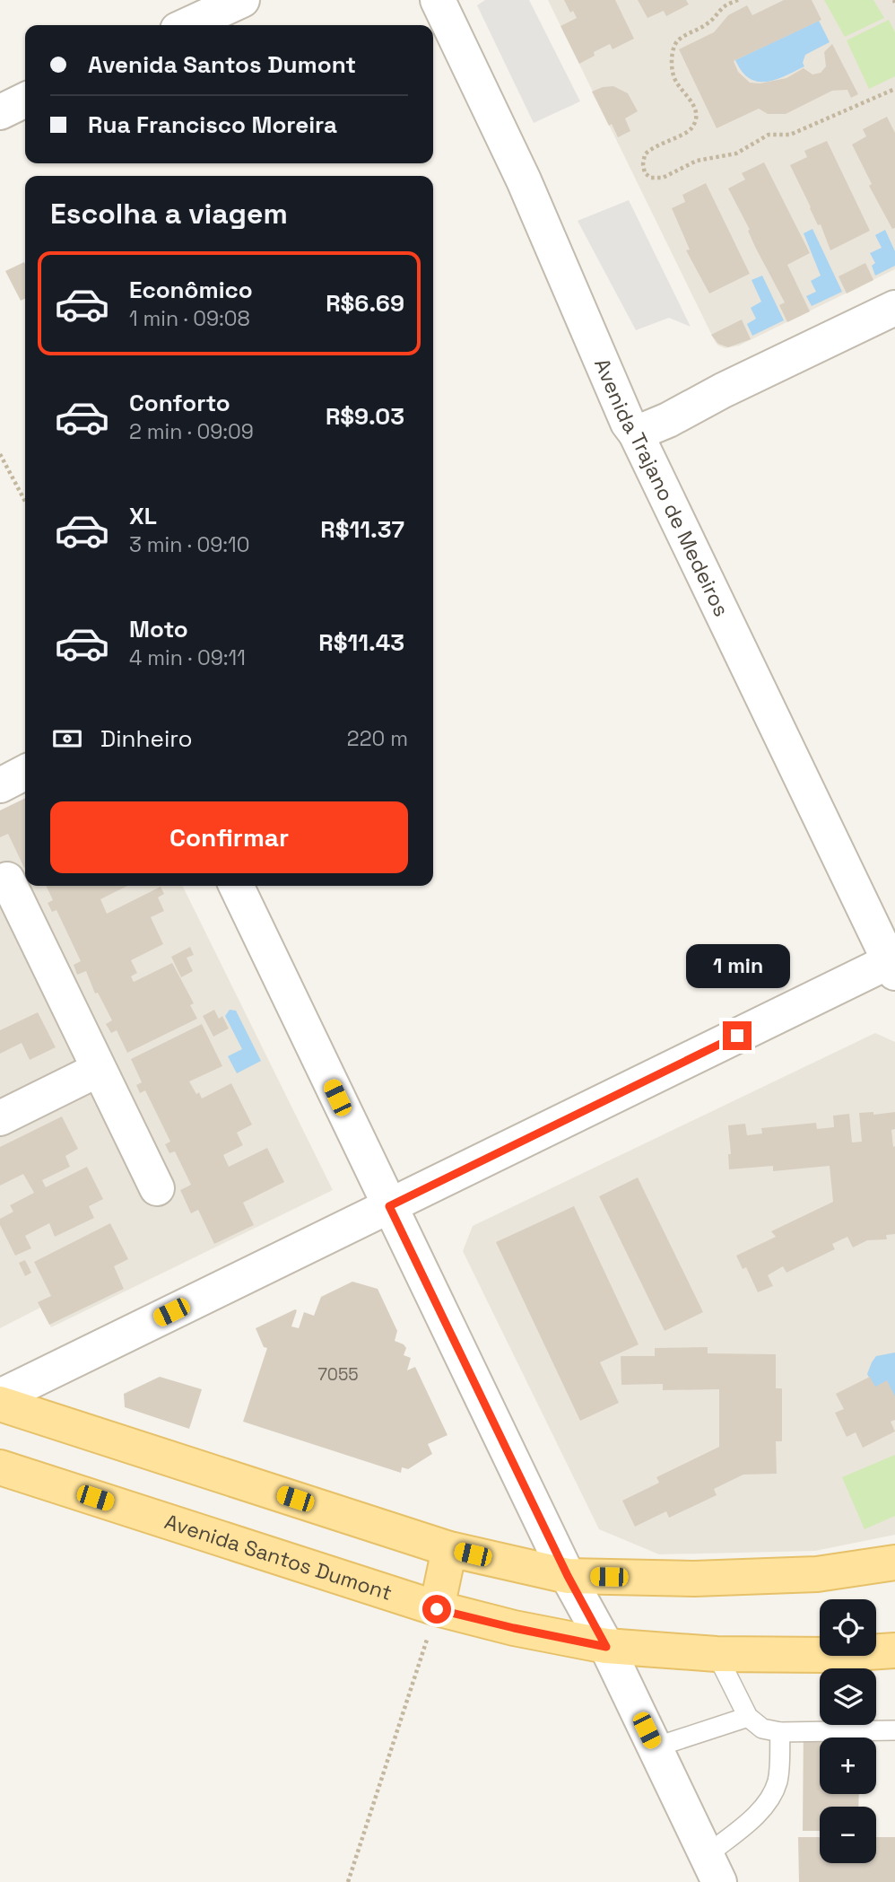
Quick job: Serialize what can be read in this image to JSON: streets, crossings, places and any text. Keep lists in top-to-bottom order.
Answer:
{
  "streets": {
    "main road": ["Avenida Santos Dumont"],
    "street": ["Avenida Trajano de Medeiros"]
  },
  "house_numbers": ["7055"],
  "page": {
    "banner": ["Avenida Santos Dumont", "Rua Francisco Moreira"],
    "heading": "Escolha a viagem",
    "list": [
      {
        "name": "Econômico",
        "note": "1 min · 09:08",
        "value": "R$6.69"
      },
      {
        "name": "Conforto",
        "note": "2 min · 09:09",
        "value": "R$9.03"
      },
      {
        "name": "XL",
        "note": "3 min · 09:10",
        "value": "R$11.37"
      },
      {
        "name": "Moto",
        "note": "4 min · 09:11",
        "value": "R$11.43"
      }
    ],
    "pay": ["Dinheiro", "220 m"],
    "buttons": "Confirmar",
    "bubble": "1 min",
    "map_buttons": ["+", "−"]
  }
}
